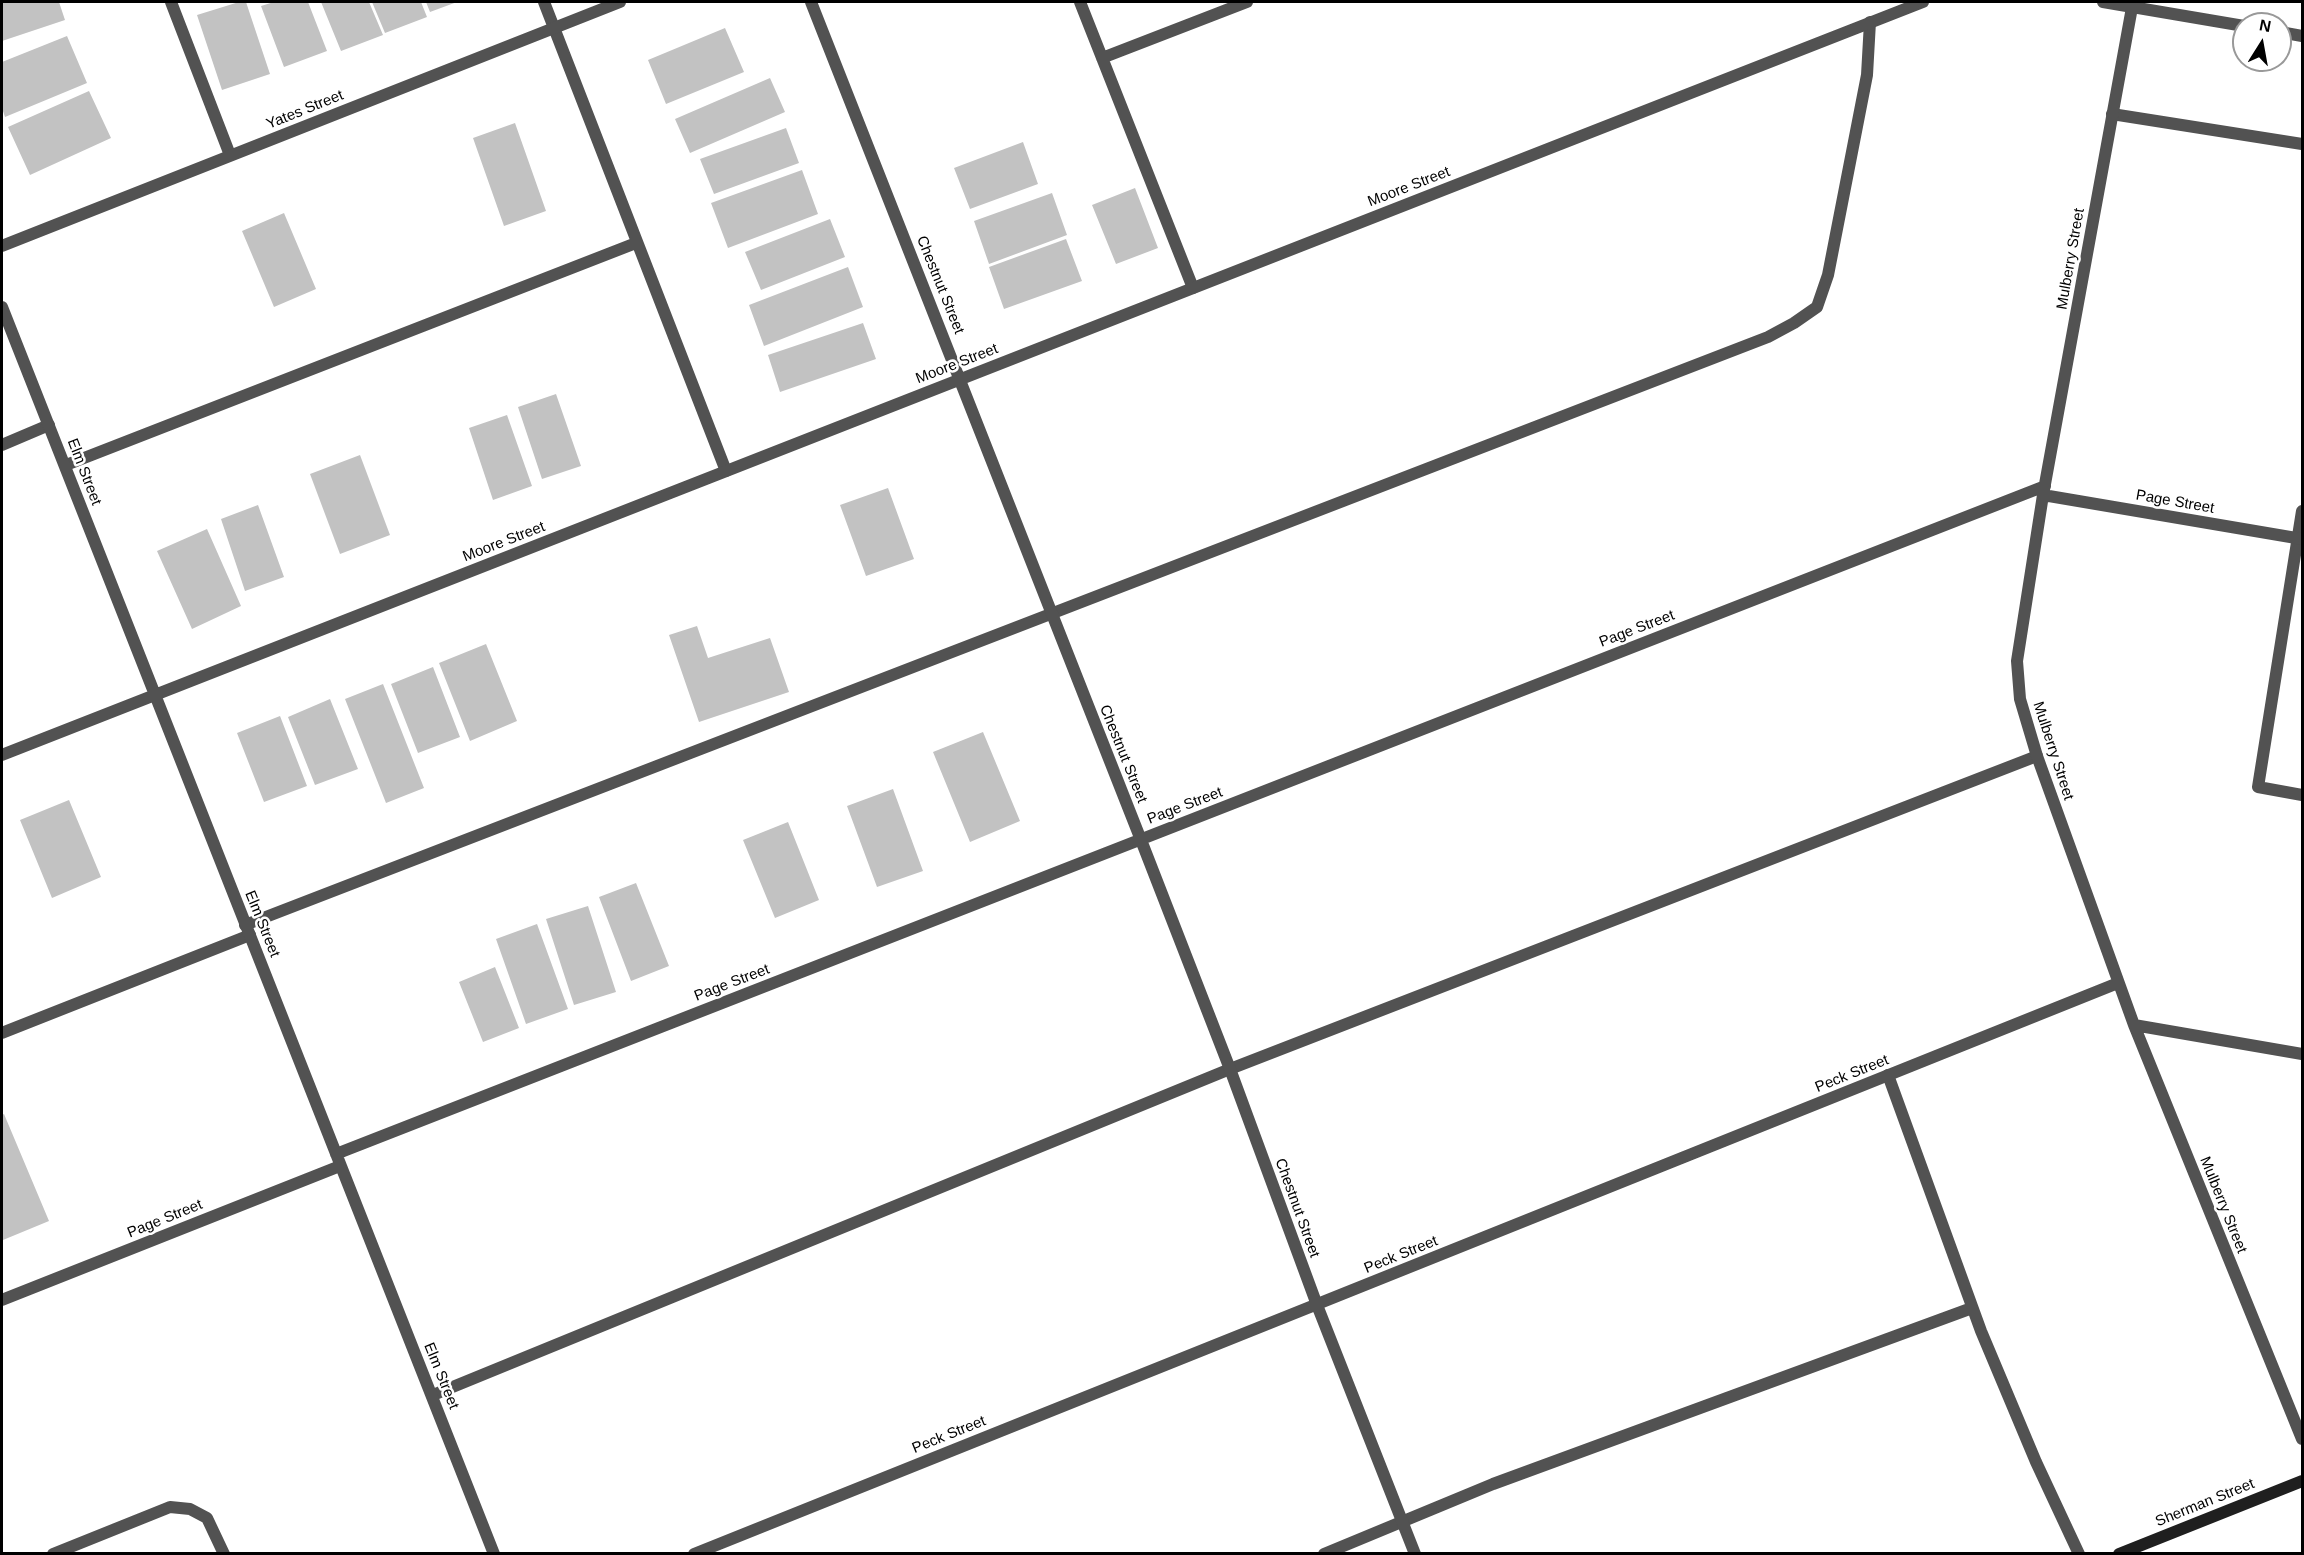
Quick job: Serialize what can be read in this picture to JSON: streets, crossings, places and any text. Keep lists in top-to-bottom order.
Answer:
{
  "streets": {
    "street": [
      "Yates Street",
      "Moore Street",
      "Mulberry Street",
      "Chestnut Street",
      "Elm Street",
      "Page Street",
      "Peck Street",
      "Sherman Street"
    ]
  },
  "crossings": [
    ["Moore Street", "Chestnut Street"],
    ["Moore Street", "Elm Street"],
    ["Mulberry Street", "Page Street"],
    ["Mulberry Street", "Peck Street"],
    ["Chestnut Street", "Page Street"],
    ["Chestnut Street", "Peck Street"],
    ["Elm Street", "Page Street"]
  ],
  "north": "top"
}
